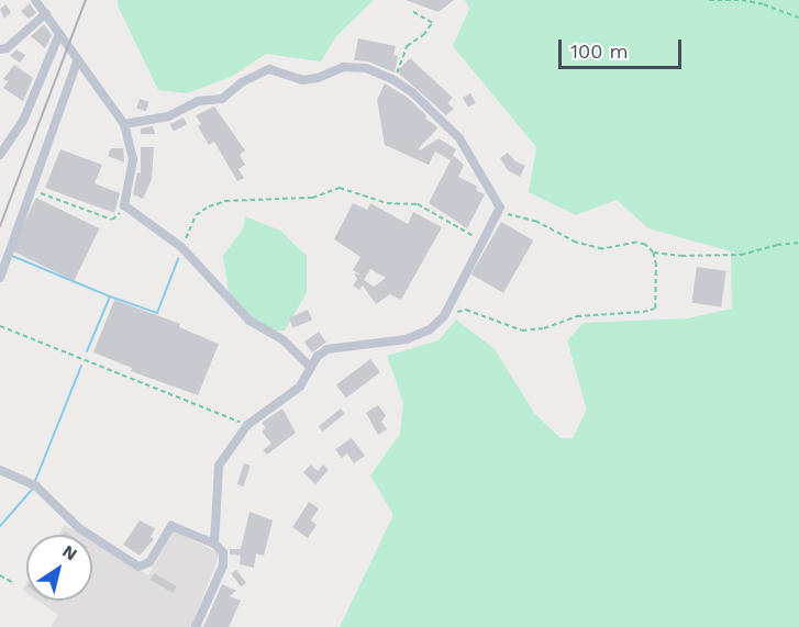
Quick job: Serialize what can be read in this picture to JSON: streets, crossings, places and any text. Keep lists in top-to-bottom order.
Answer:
{
  "scale_bar": "100 m",
  "north": "top right"
}
